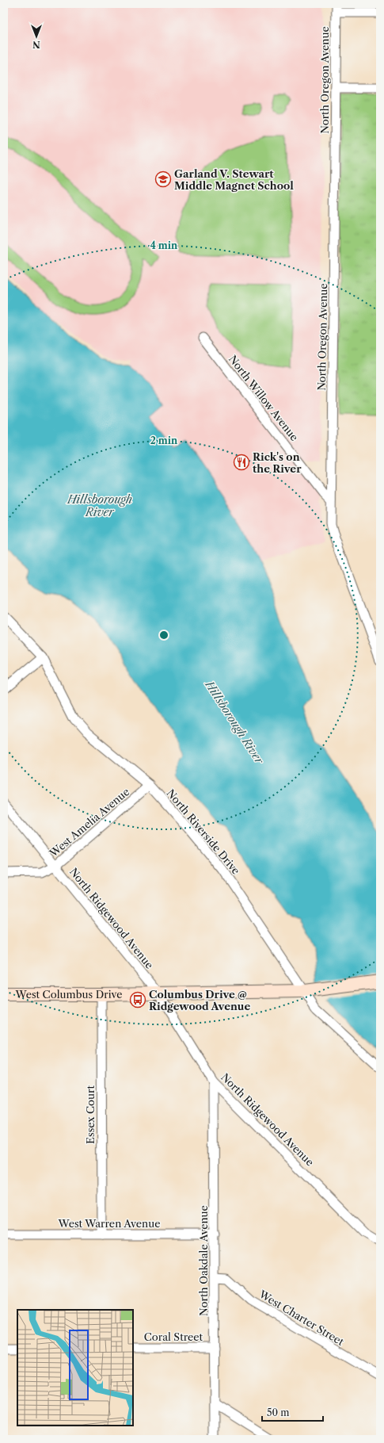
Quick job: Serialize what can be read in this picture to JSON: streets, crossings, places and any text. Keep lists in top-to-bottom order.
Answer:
{
  "streets": {
    "main road": ["West Columbus Drive"],
    "street": [
      "North Oregon Avenue",
      "North Willow Avenue",
      "West Amelia Avenue",
      "North Riverside Drive",
      "North Ridgewood Avenue",
      "Essex Court",
      "West Warren Avenue",
      "North Oakdale Avenue",
      "West Charter Street",
      "Coral Street"
    ]
  },
  "crossings": [
    ["North Oregon Avenue", "North Willow Avenue"],
    ["West Amelia Avenue", "North Riverside Drive"],
    ["West Amelia Avenue", "North Ridgewood Avenue"],
    ["North Riverside Drive", "West Columbus Drive"],
    ["North Ridgewood Avenue", "West Columbus Drive"],
    ["North Ridgewood Avenue", "North Oakdale Avenue"],
    ["West Columbus Drive", "Essex Court"],
    ["Essex Court", "West Warren Avenue"],
    ["West Warren Avenue", "North Oakdale Avenue"],
    ["North Oakdale Avenue", "West Charter Street"],
    ["North Oakdale Avenue", "Coral Street"]
  ],
  "water": ["Hillsborough River"],
  "places": {
    "school or university": ["Garland V. Stewart Middle Magnet School"],
    "restaurant": ["Rick's on the River"],
    "bus stop": ["Columbus Drive @ Ridgewood Avenue"]
  },
  "scale_bar": "50 m",
  "north": "bottom",
  "rings": ["4 min", "2 min"]
}
